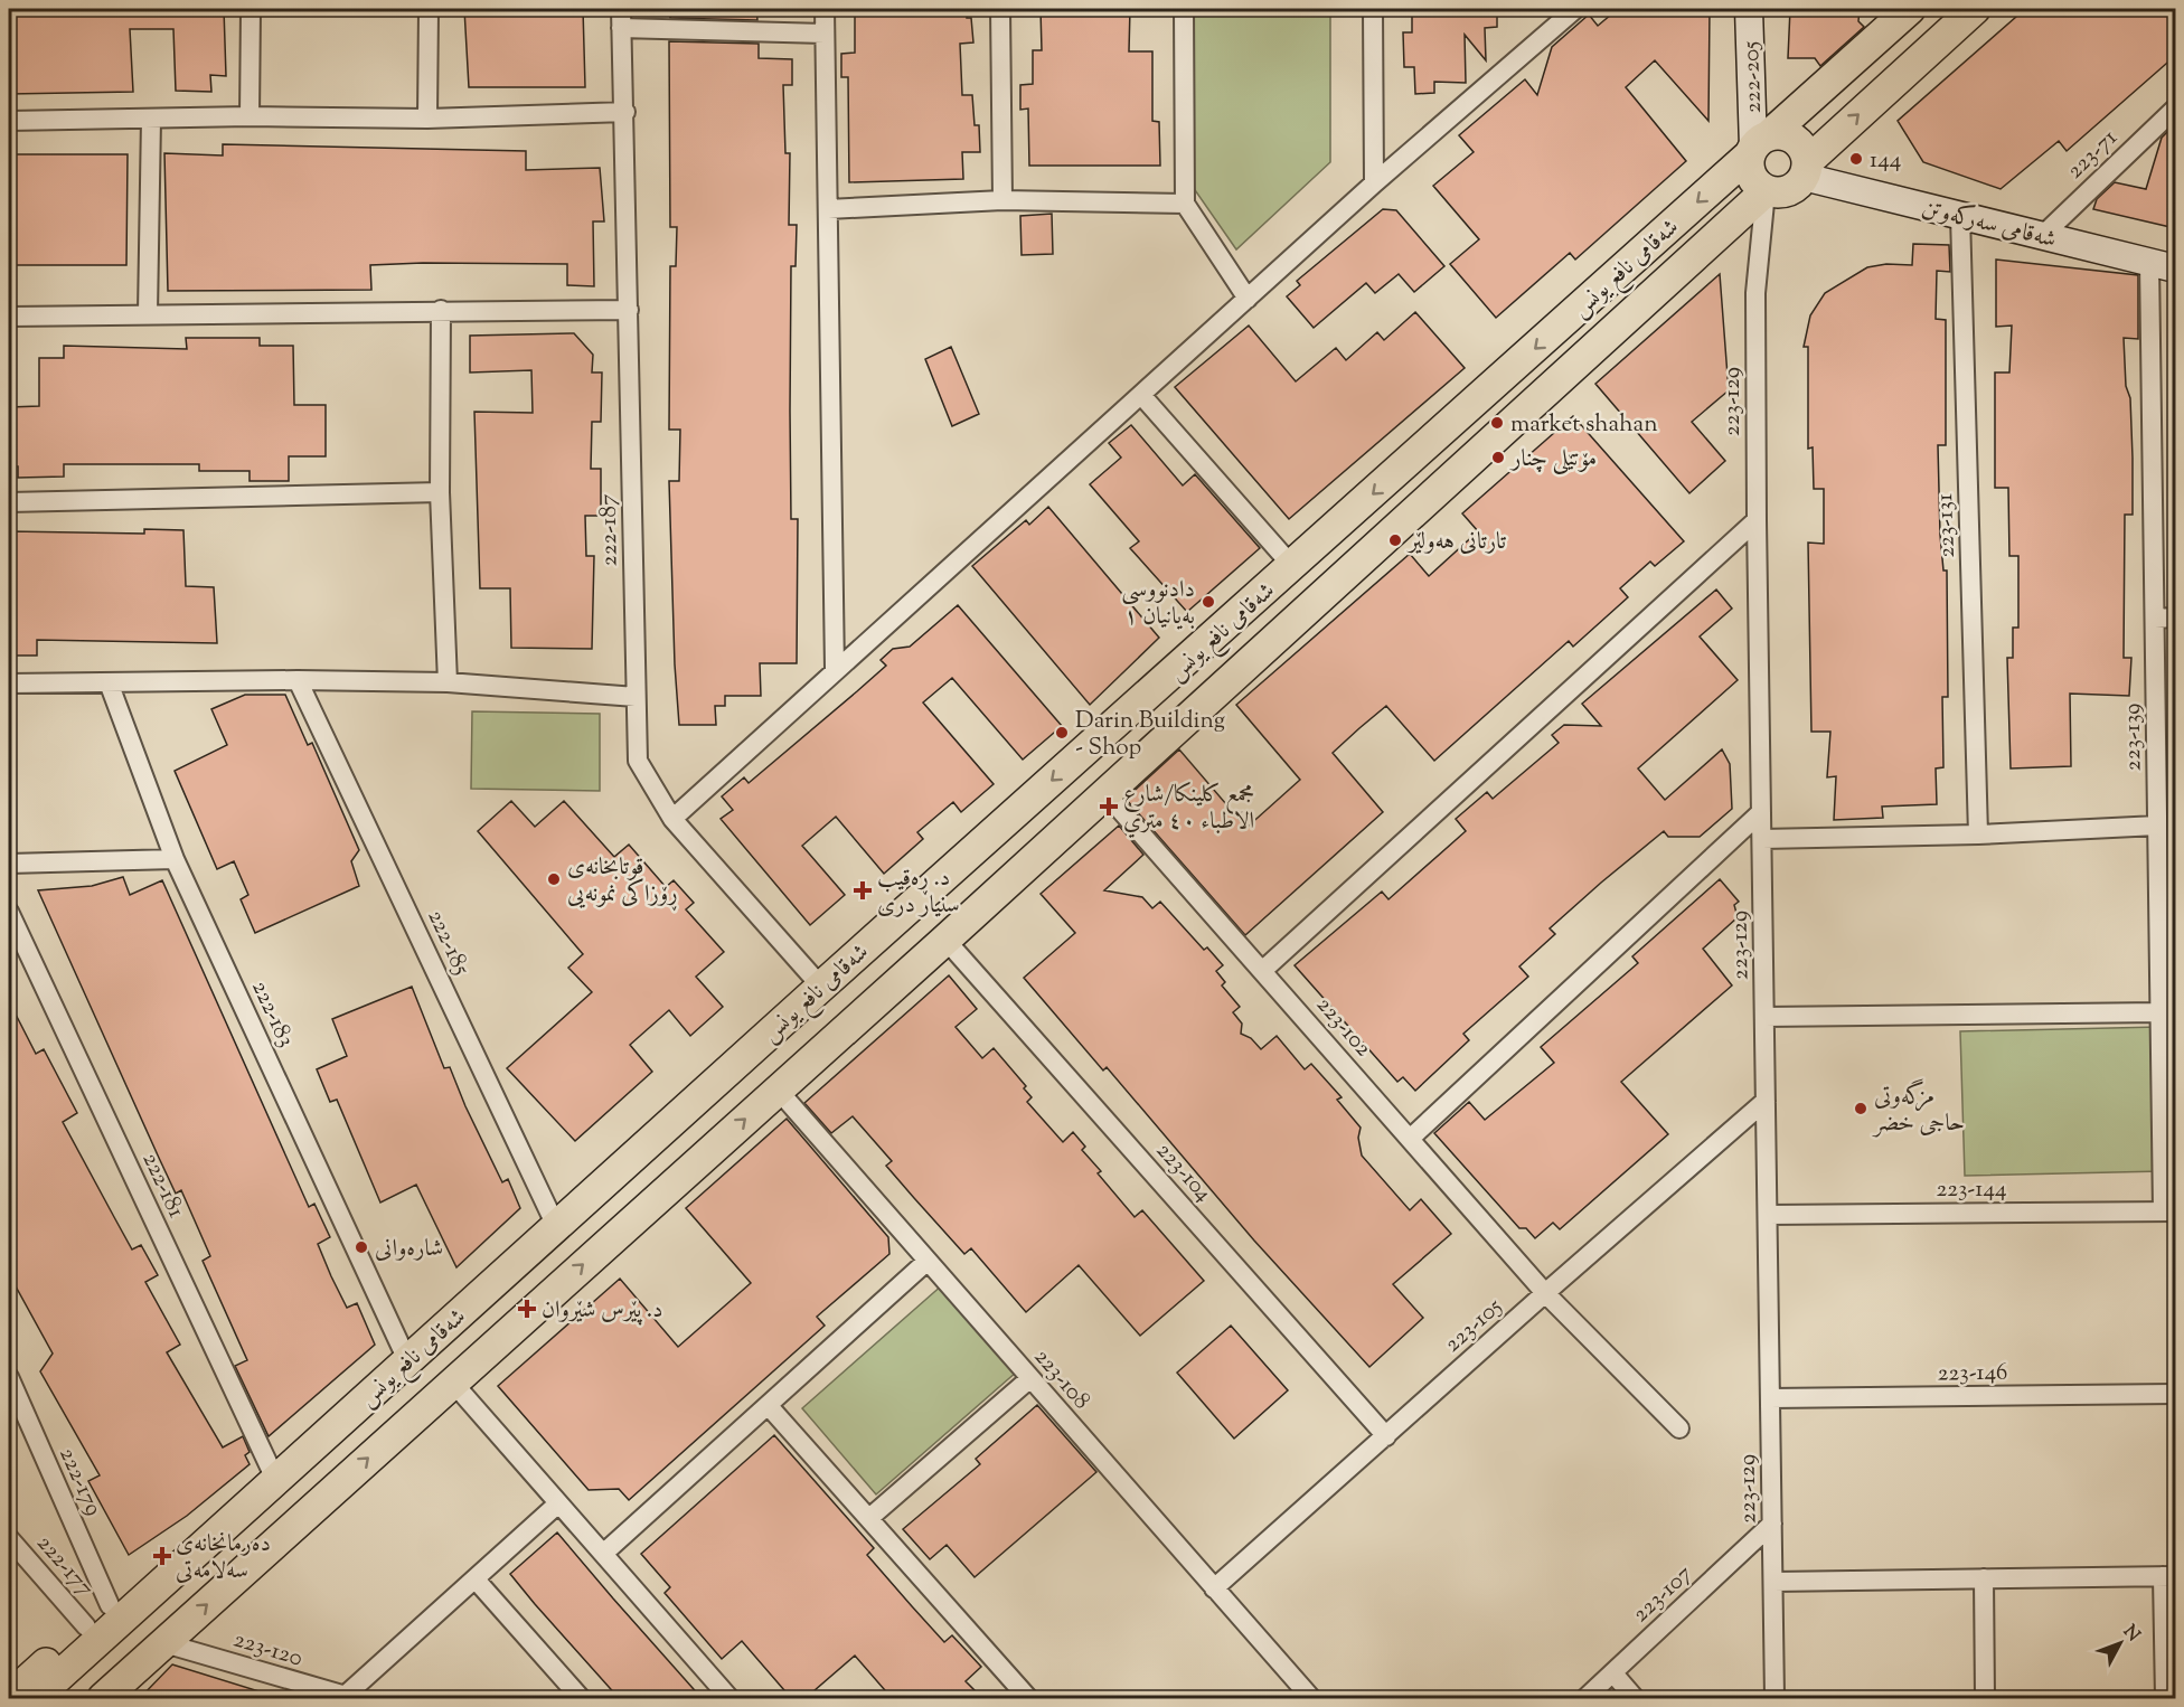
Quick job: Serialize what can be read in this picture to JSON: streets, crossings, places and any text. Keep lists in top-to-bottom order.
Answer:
{
  "streets": {
    "main road": ["شەقامی نافع یونس"],
    "street": [
      "222-205",
      "223-71",
      "شەقامی سەرکەوتن",
      "223-129",
      "223-131",
      "222-187",
      "223-139",
      "222-185",
      "222-183",
      "223-102",
      "223-104",
      "222-181",
      "223-144",
      "223-105",
      "223-146",
      "223-108",
      "222-179",
      "222-177",
      "223-107",
      "223-120"
    ]
  },
  "crossings": [
    ["222-205", "شەقامی سەرکەوتن"],
    ["222-205", "شەقامی نافع یونس"],
    ["222-205", "223-129"],
    ["223-71", "شەقامی سەرکەوتن"],
    ["شەقامی سەرکەوتن", "شەقامی نافع یونس"],
    ["شەقامی سەرکەوتن", "223-129"],
    ["شەقامی سەرکەوتن", "223-131"],
    ["شەقامی سەرکەوتن", "223-139"],
    ["شەقامی نافع یونس", "223-129"],
    ["شەقامی نافع یونس", "222-187"],
    ["شەقامی نافع یونس", "222-185"],
    ["شەقامی نافع یونس", "222-183"],
    ["شەقامی نافع یونس", "223-102"],
    ["شەقامی نافع یونس", "223-104"],
    ["شەقامی نافع یونس", "222-181"],
    ["شەقامی نافع یونس", "223-108"],
    ["شەقامی نافع یونس", "223-120"],
    ["223-129", "223-144"],
    ["223-129", "223-105"],
    ["223-129", "223-146"],
    ["223-129", "223-107"],
    ["223-139", "223-144"],
    ["223-102", "223-105"],
    ["223-104", "223-105"],
    ["223-105", "223-108"]
  ],
  "places": {
    "other": [
      "144",
      "market shahan",
      "مۆتێلی چنار",
      "تارتانی هەولێر",
      "دادنووسی بەیانیان ١",
      "Darin Building - Shop",
      "قوتابخانەی ڕۆزاکی نمونەیی",
      "مزگه‌وتی حاجی خضر",
      "شارەوانی"
    ],
    "health": [
      "مجمع كلينكا/شارع الاطباء ٤٠ متري",
      "د. ڕەقیب سنیار دری",
      "د. پێرس شێروان",
      "دەرمانخانەی سەلامەتی"
    ]
  },
  "north": "top right"
}
